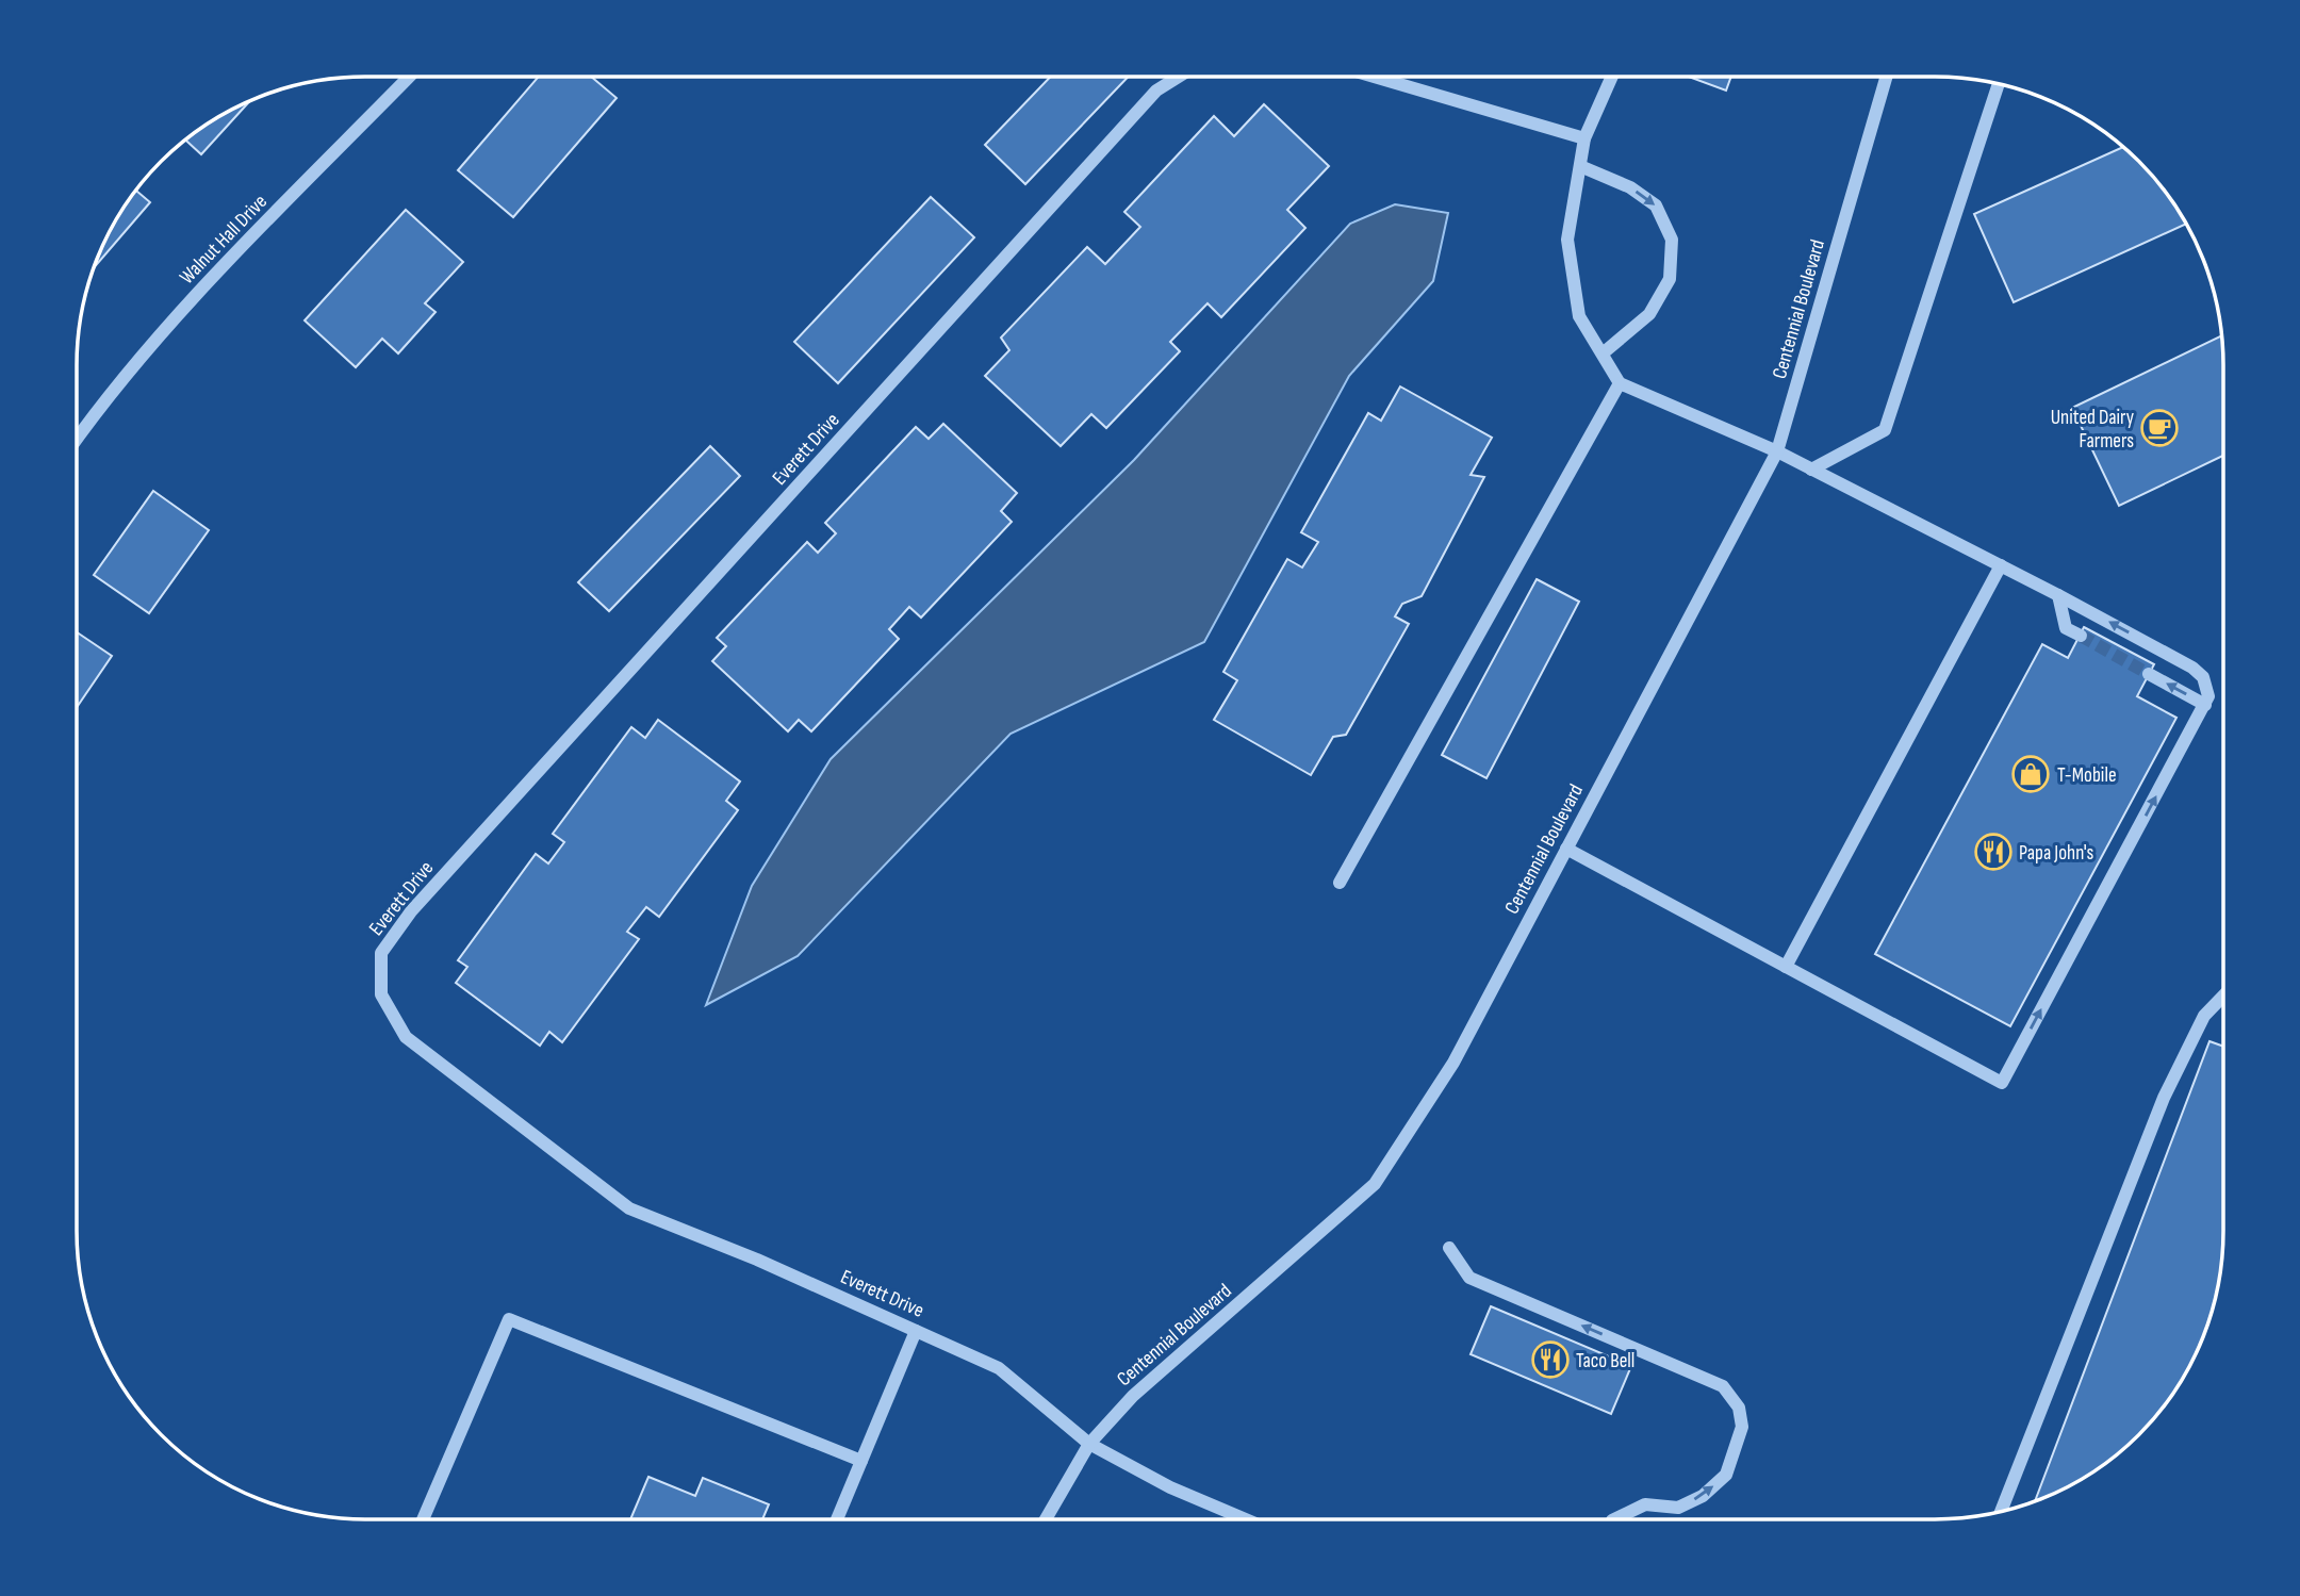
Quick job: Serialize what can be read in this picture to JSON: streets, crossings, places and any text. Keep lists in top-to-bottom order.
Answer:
{
  "streets": {
    "street": ["Walnut Hall Drive", "Centennial Boulevard", "Everett Drive"]
  },
  "crossings": [
    ["Centennial Boulevard", "Everett Drive"]
  ],
  "places": {
    "cafe": ["United Dairy Farmers"],
    "shop": ["T-Mobile"],
    "restaurant": ["Papa John's", "Taco Bell"]
  }
}
